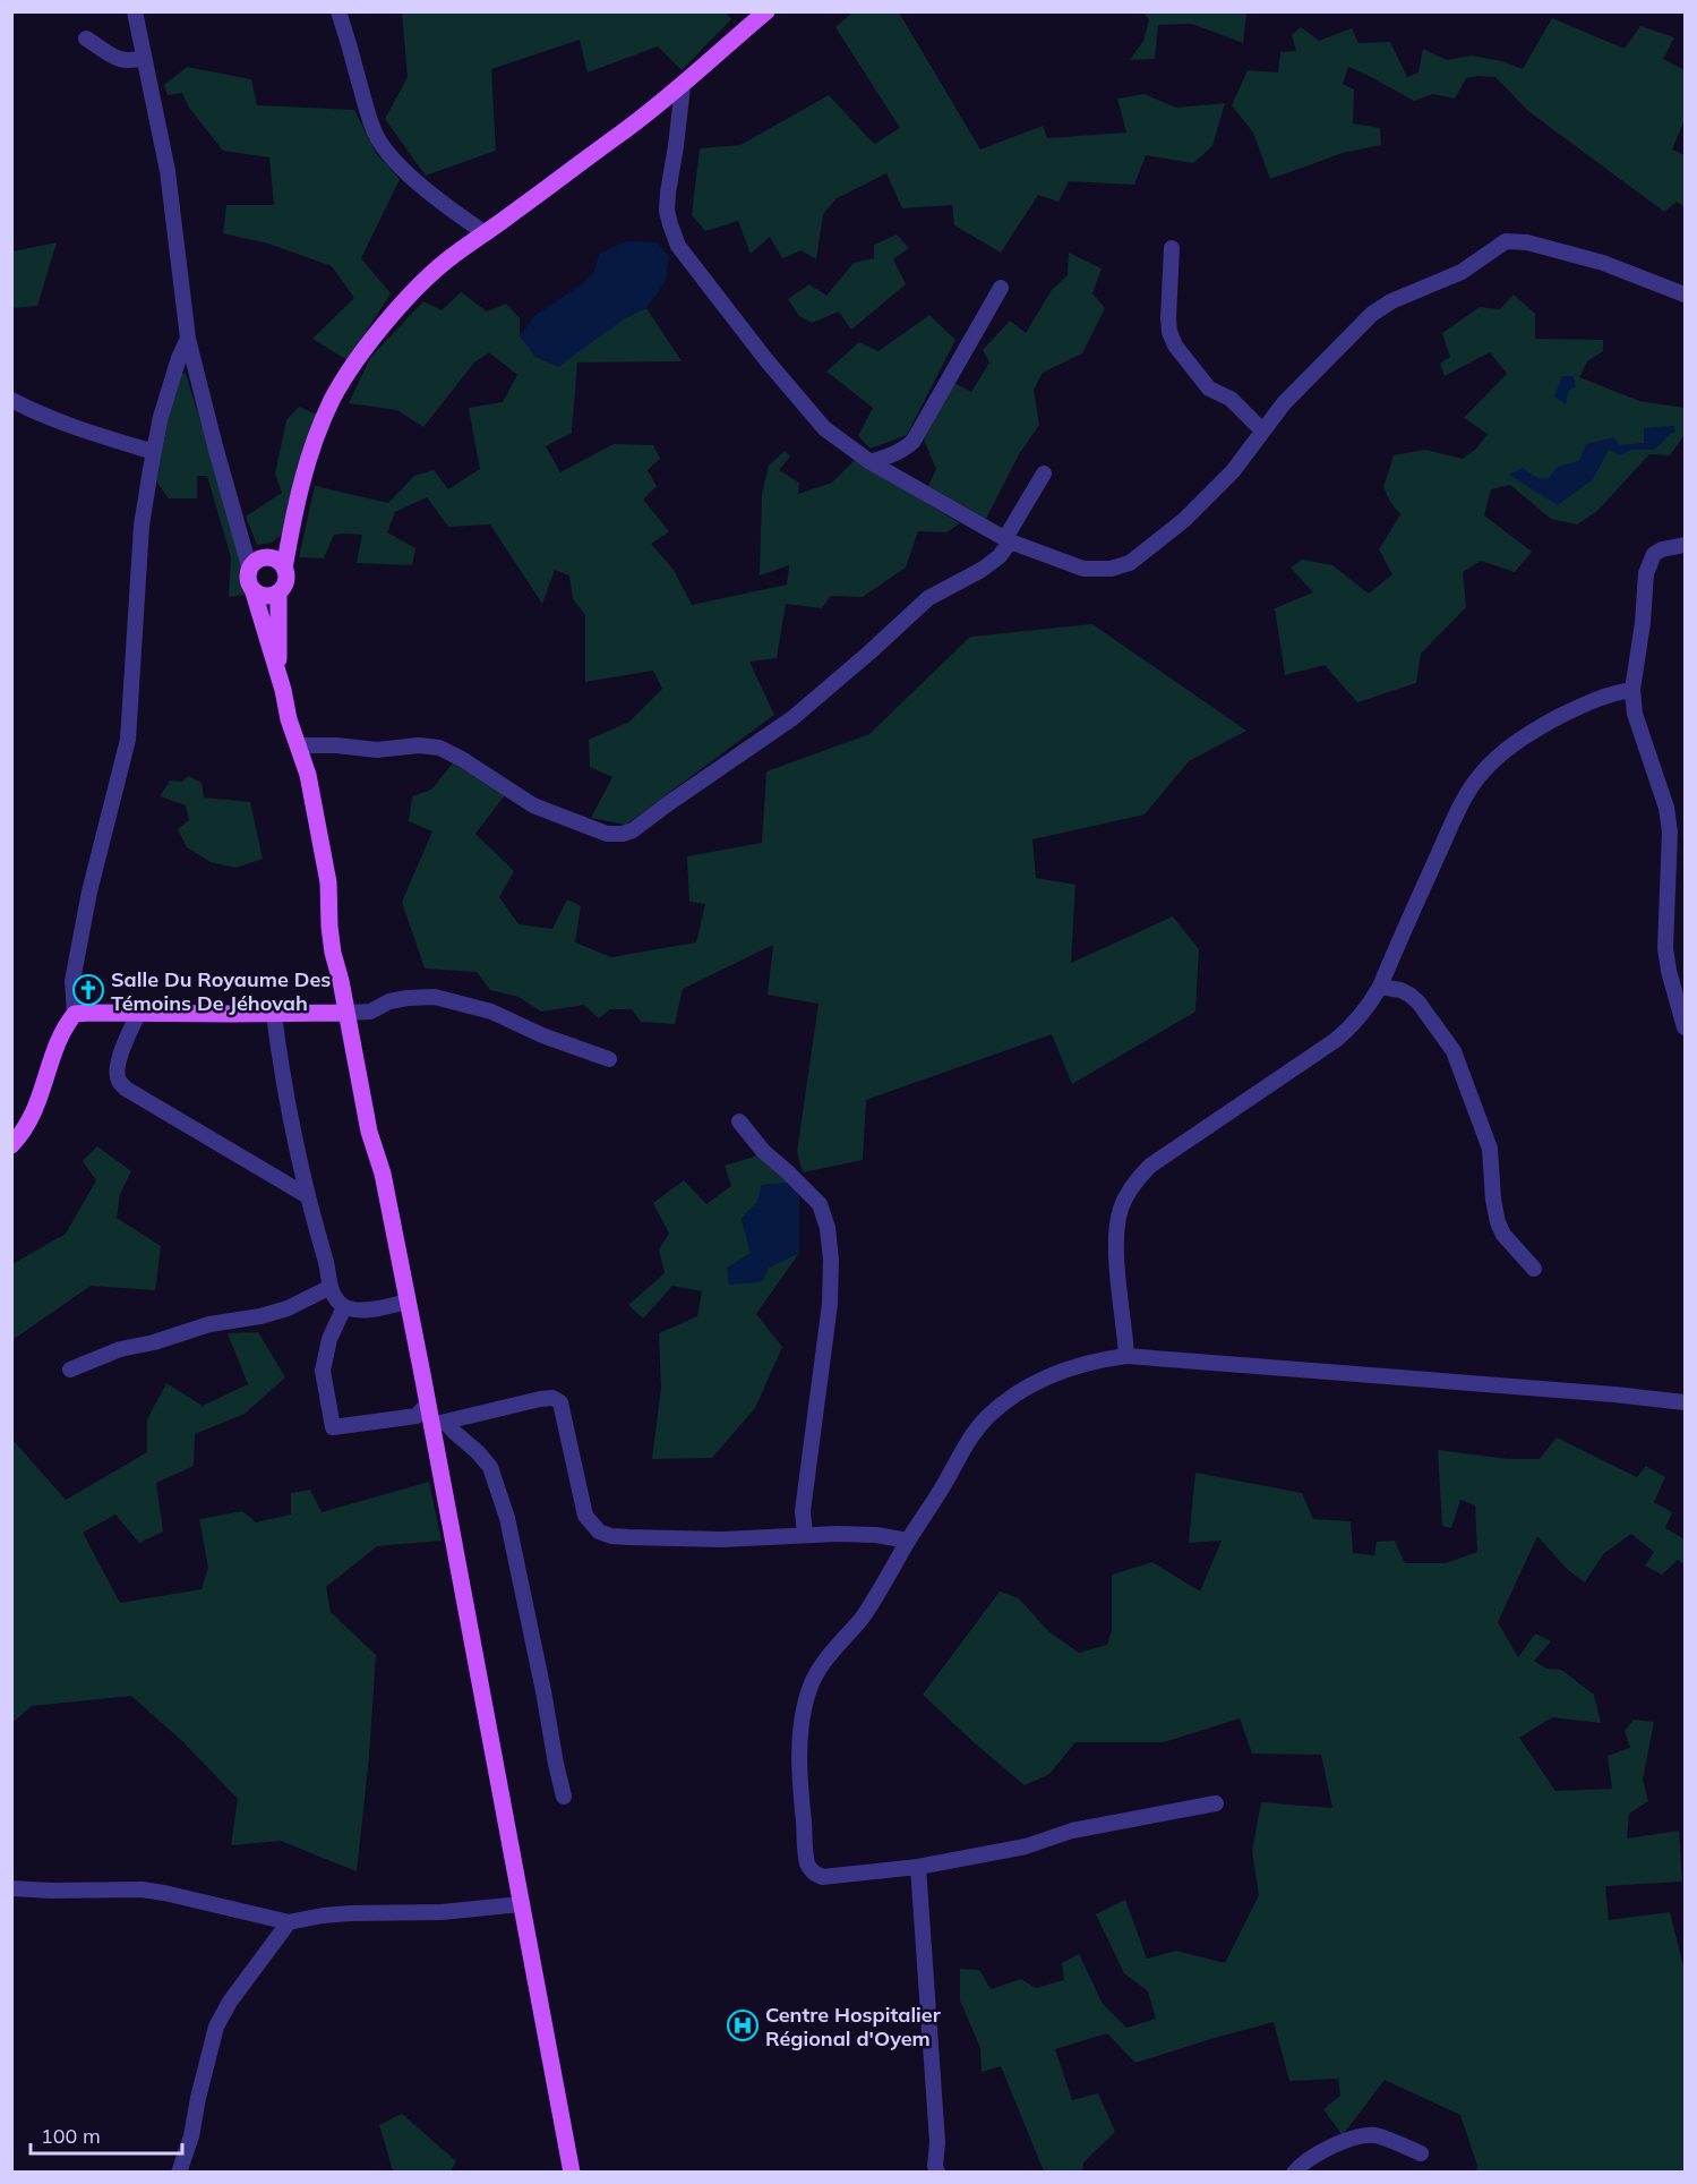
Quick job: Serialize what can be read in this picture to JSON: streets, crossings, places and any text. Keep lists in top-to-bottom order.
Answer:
{
  "places": {
    "church": ["Salle Du Royaume Des Témoins De Jéhovah"],
    "hospital": ["Centre Hospitalier Régional d'Oyem"]
  },
  "scale_bar": "100 m"
}
